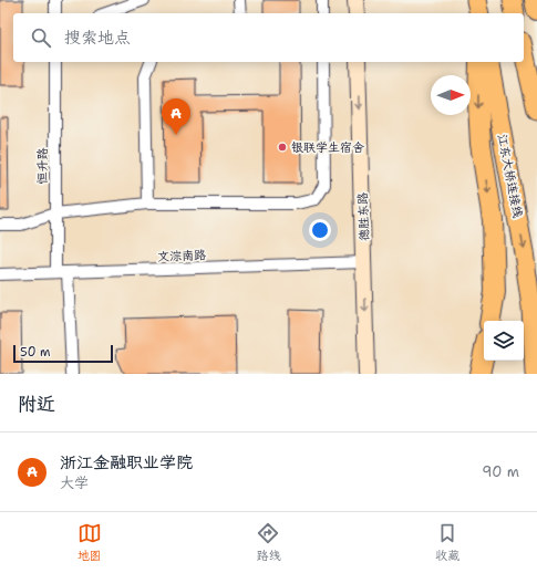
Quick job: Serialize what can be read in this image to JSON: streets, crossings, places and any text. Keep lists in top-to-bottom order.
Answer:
{
  "streets": {
    "highway": ["江东大桥连接线"],
    "main road": ["德胜东路"],
    "street": ["恒升路", "文淙南路"]
  },
  "crossings": [
    ["恒升路", "文淙南路"],
    ["德胜东路", "文淙南路"]
  ],
  "one_way": ["德胜东路"],
  "places": ["银联学生宿舍"],
  "scale_bar": "50 m",
  "north": "right",
  "page": {
    "search": "搜索地点",
    "pins": "A",
    "scale": "50 m",
    "heading": "附近",
    "list": [
      {
        "mark": "A",
        "name": "浙江金融职业学院",
        "note": "大学",
        "value": "90 m"
      }
    ],
    "nav": ["地图", "路线", "收藏"]
  }
}
